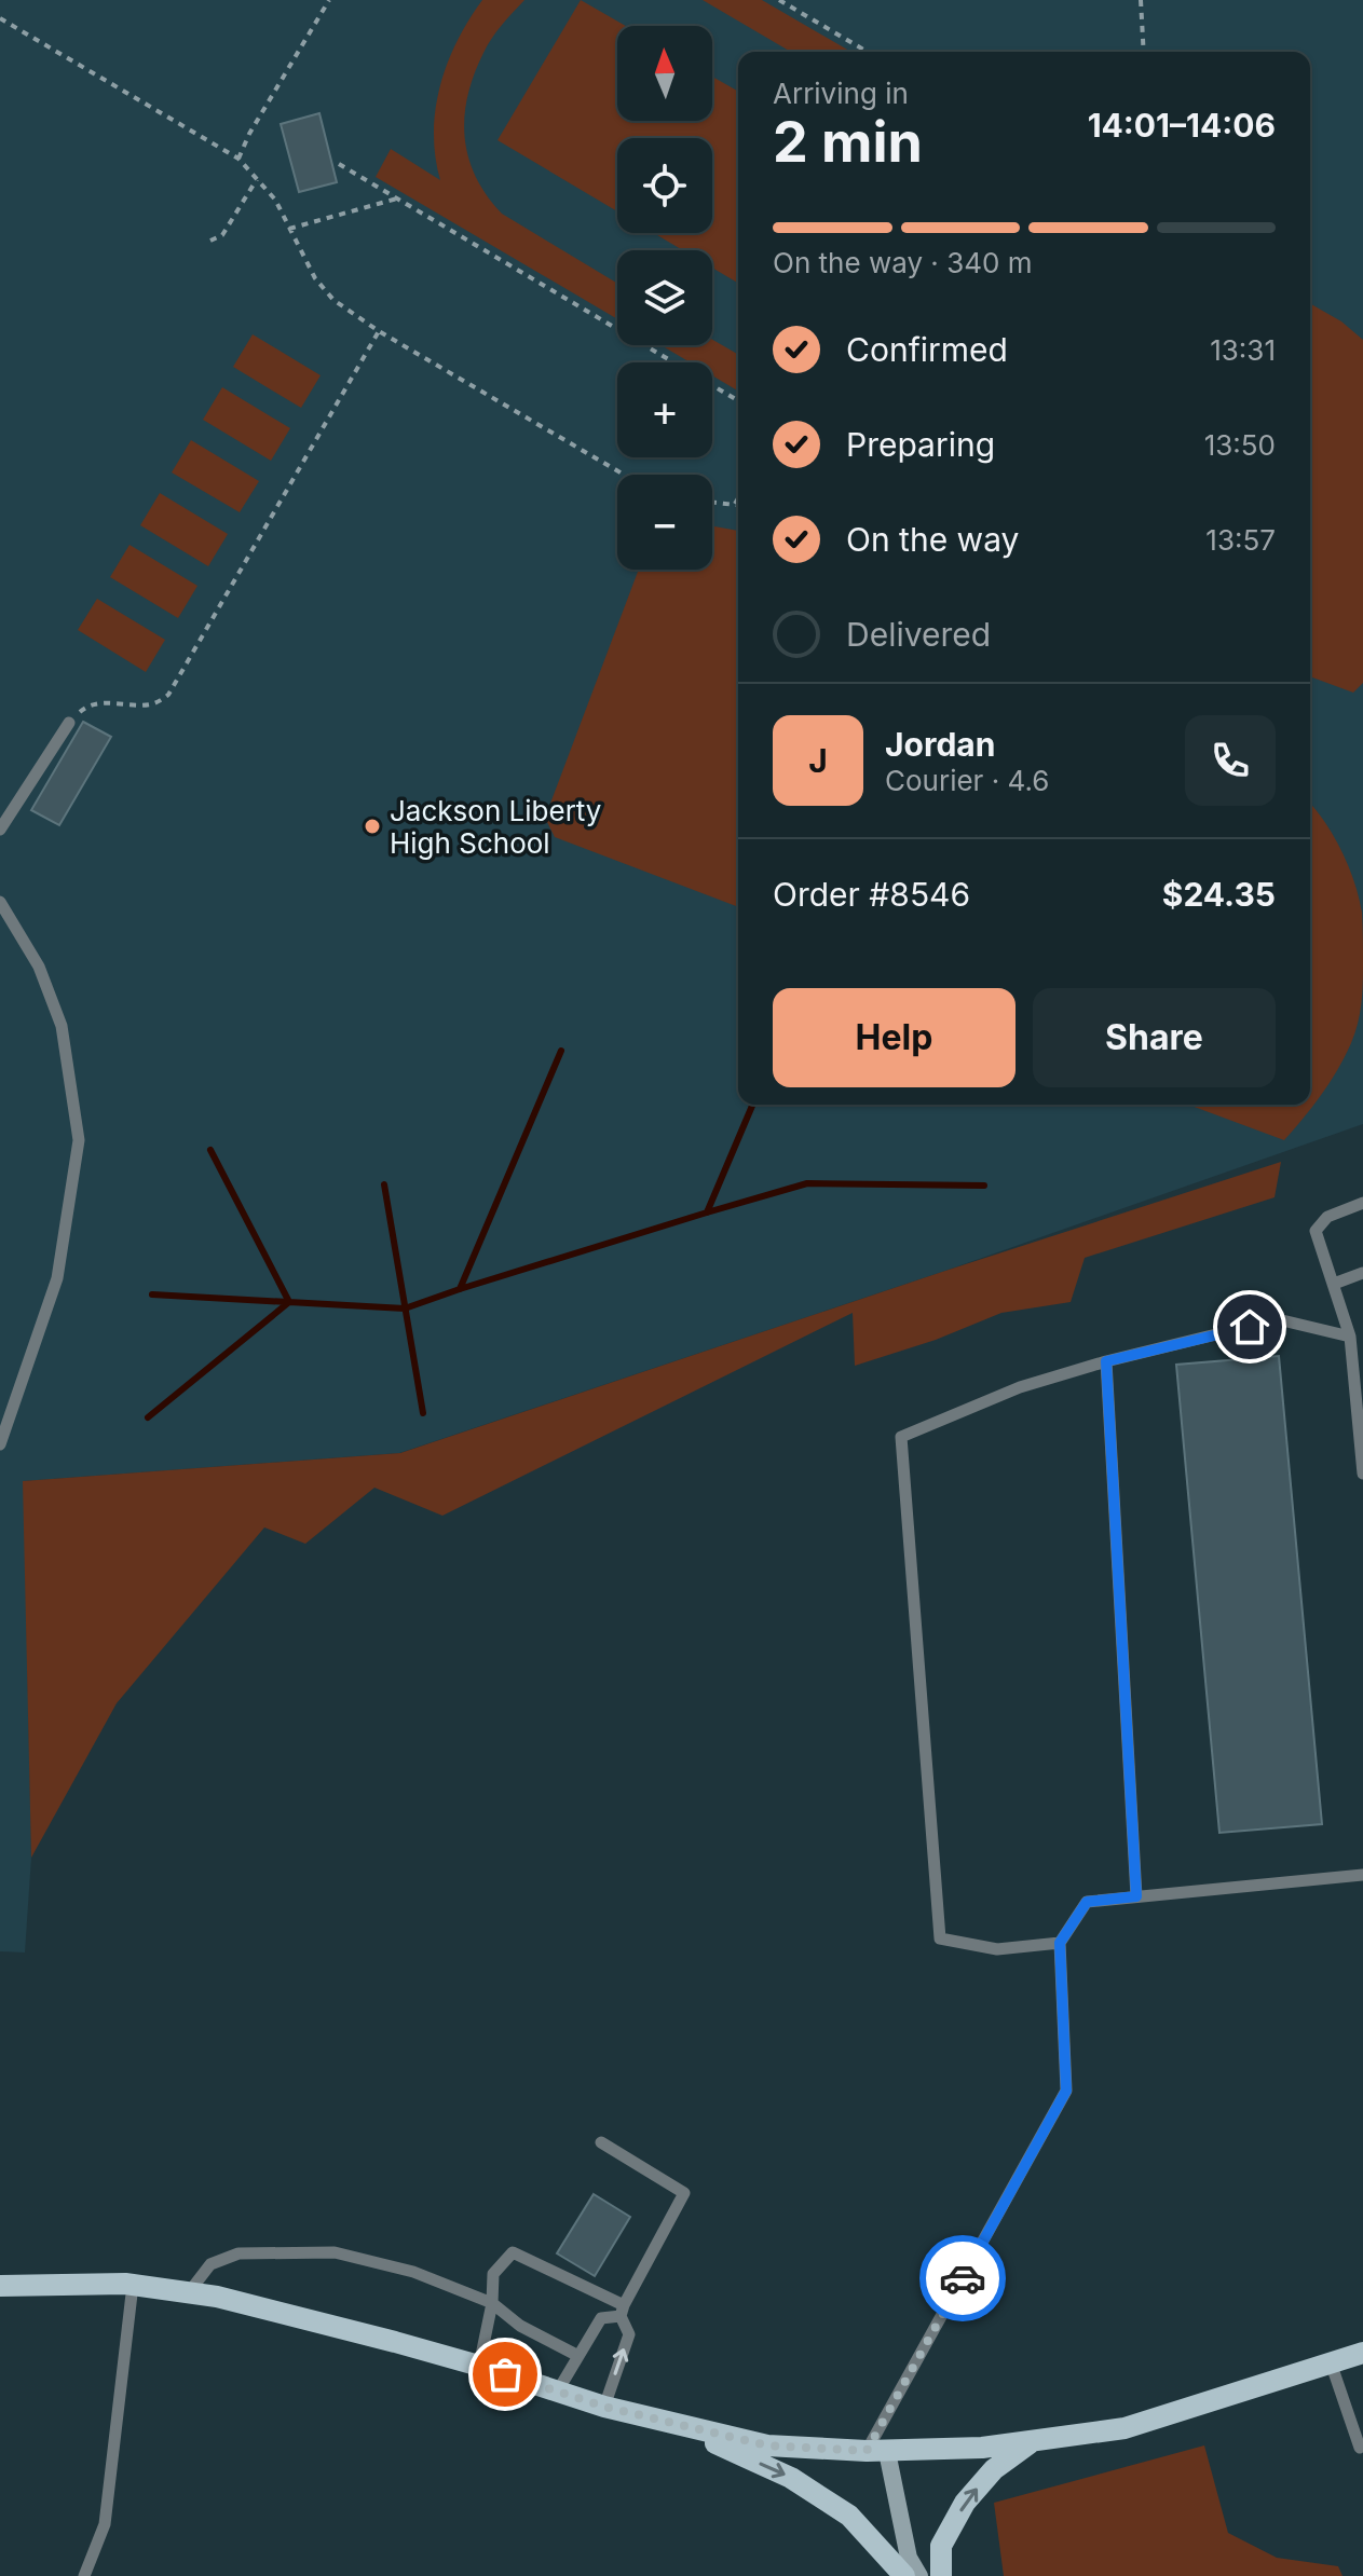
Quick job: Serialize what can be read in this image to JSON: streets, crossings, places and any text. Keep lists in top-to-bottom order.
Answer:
{
  "places": ["Jackson Liberty High School"],
  "north": "top",
  "page": {
    "map_buttons": ["+", "−"],
    "heading": ["2 min", "Arriving in", "14:01–14:06"],
    "panel": [
      "Jordan",
      "Courier · 4.6",
      "Order #8546",
      "$24.35"
    ],
    "bar": "On the way · 340 m",
    "list": [
      ["Confirmed", "13:31"],
      ["Preparing", "13:50"],
      ["On the way", "13:57"],
      "Delivered"
    ],
    "round": "J",
    "buttons": ["Help", "Share"]
  }
}
